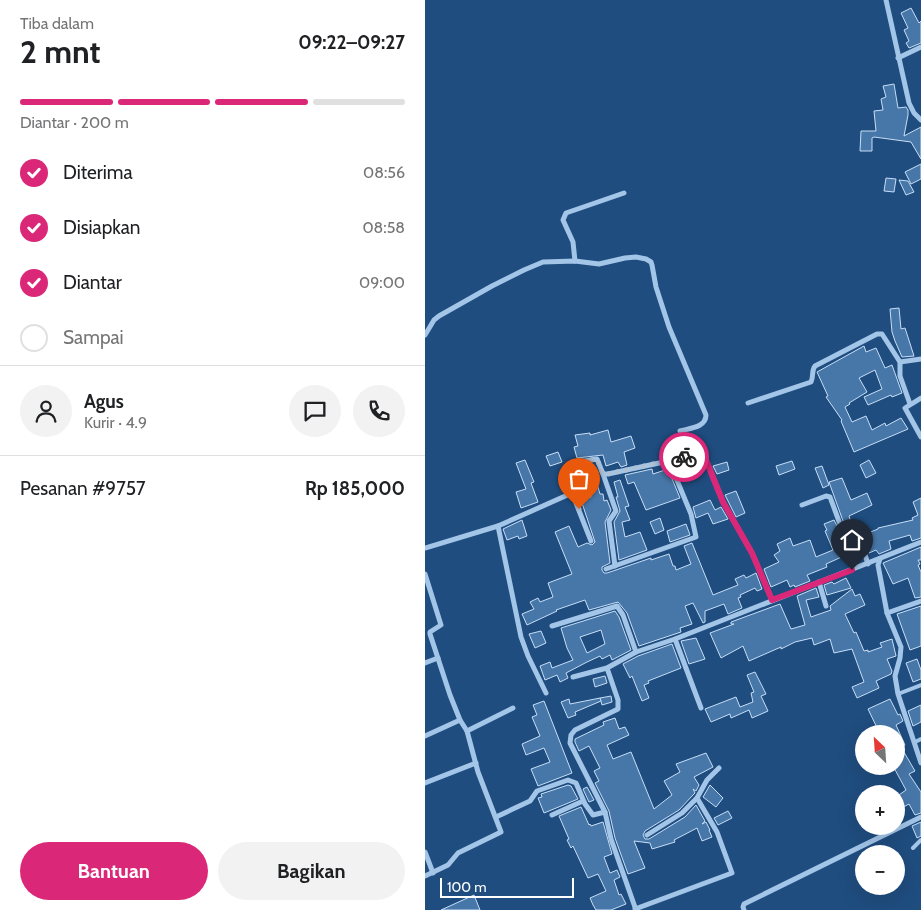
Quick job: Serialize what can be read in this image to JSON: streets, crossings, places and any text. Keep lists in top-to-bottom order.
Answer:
{
  "scale_bar": "100 m",
  "north": "top left",
  "page": {
    "heading": ["2 mnt", "Tiba dalam", "09:22–09:27"],
    "panel": [
      "Agus",
      "Kurir · 4.9",
      "Pesanan #9757",
      "Rp 185,000"
    ],
    "bar": "Diantar · 200 m",
    "list": [
      ["Diterima", "08:56"],
      ["Disiapkan", "08:58"],
      ["Diantar", "09:00"],
      "Sampai"
    ],
    "map_buttons": ["+", "−"],
    "buttons": ["Bantuan", "Bagikan"],
    "scale": "100 m"
  }
}
